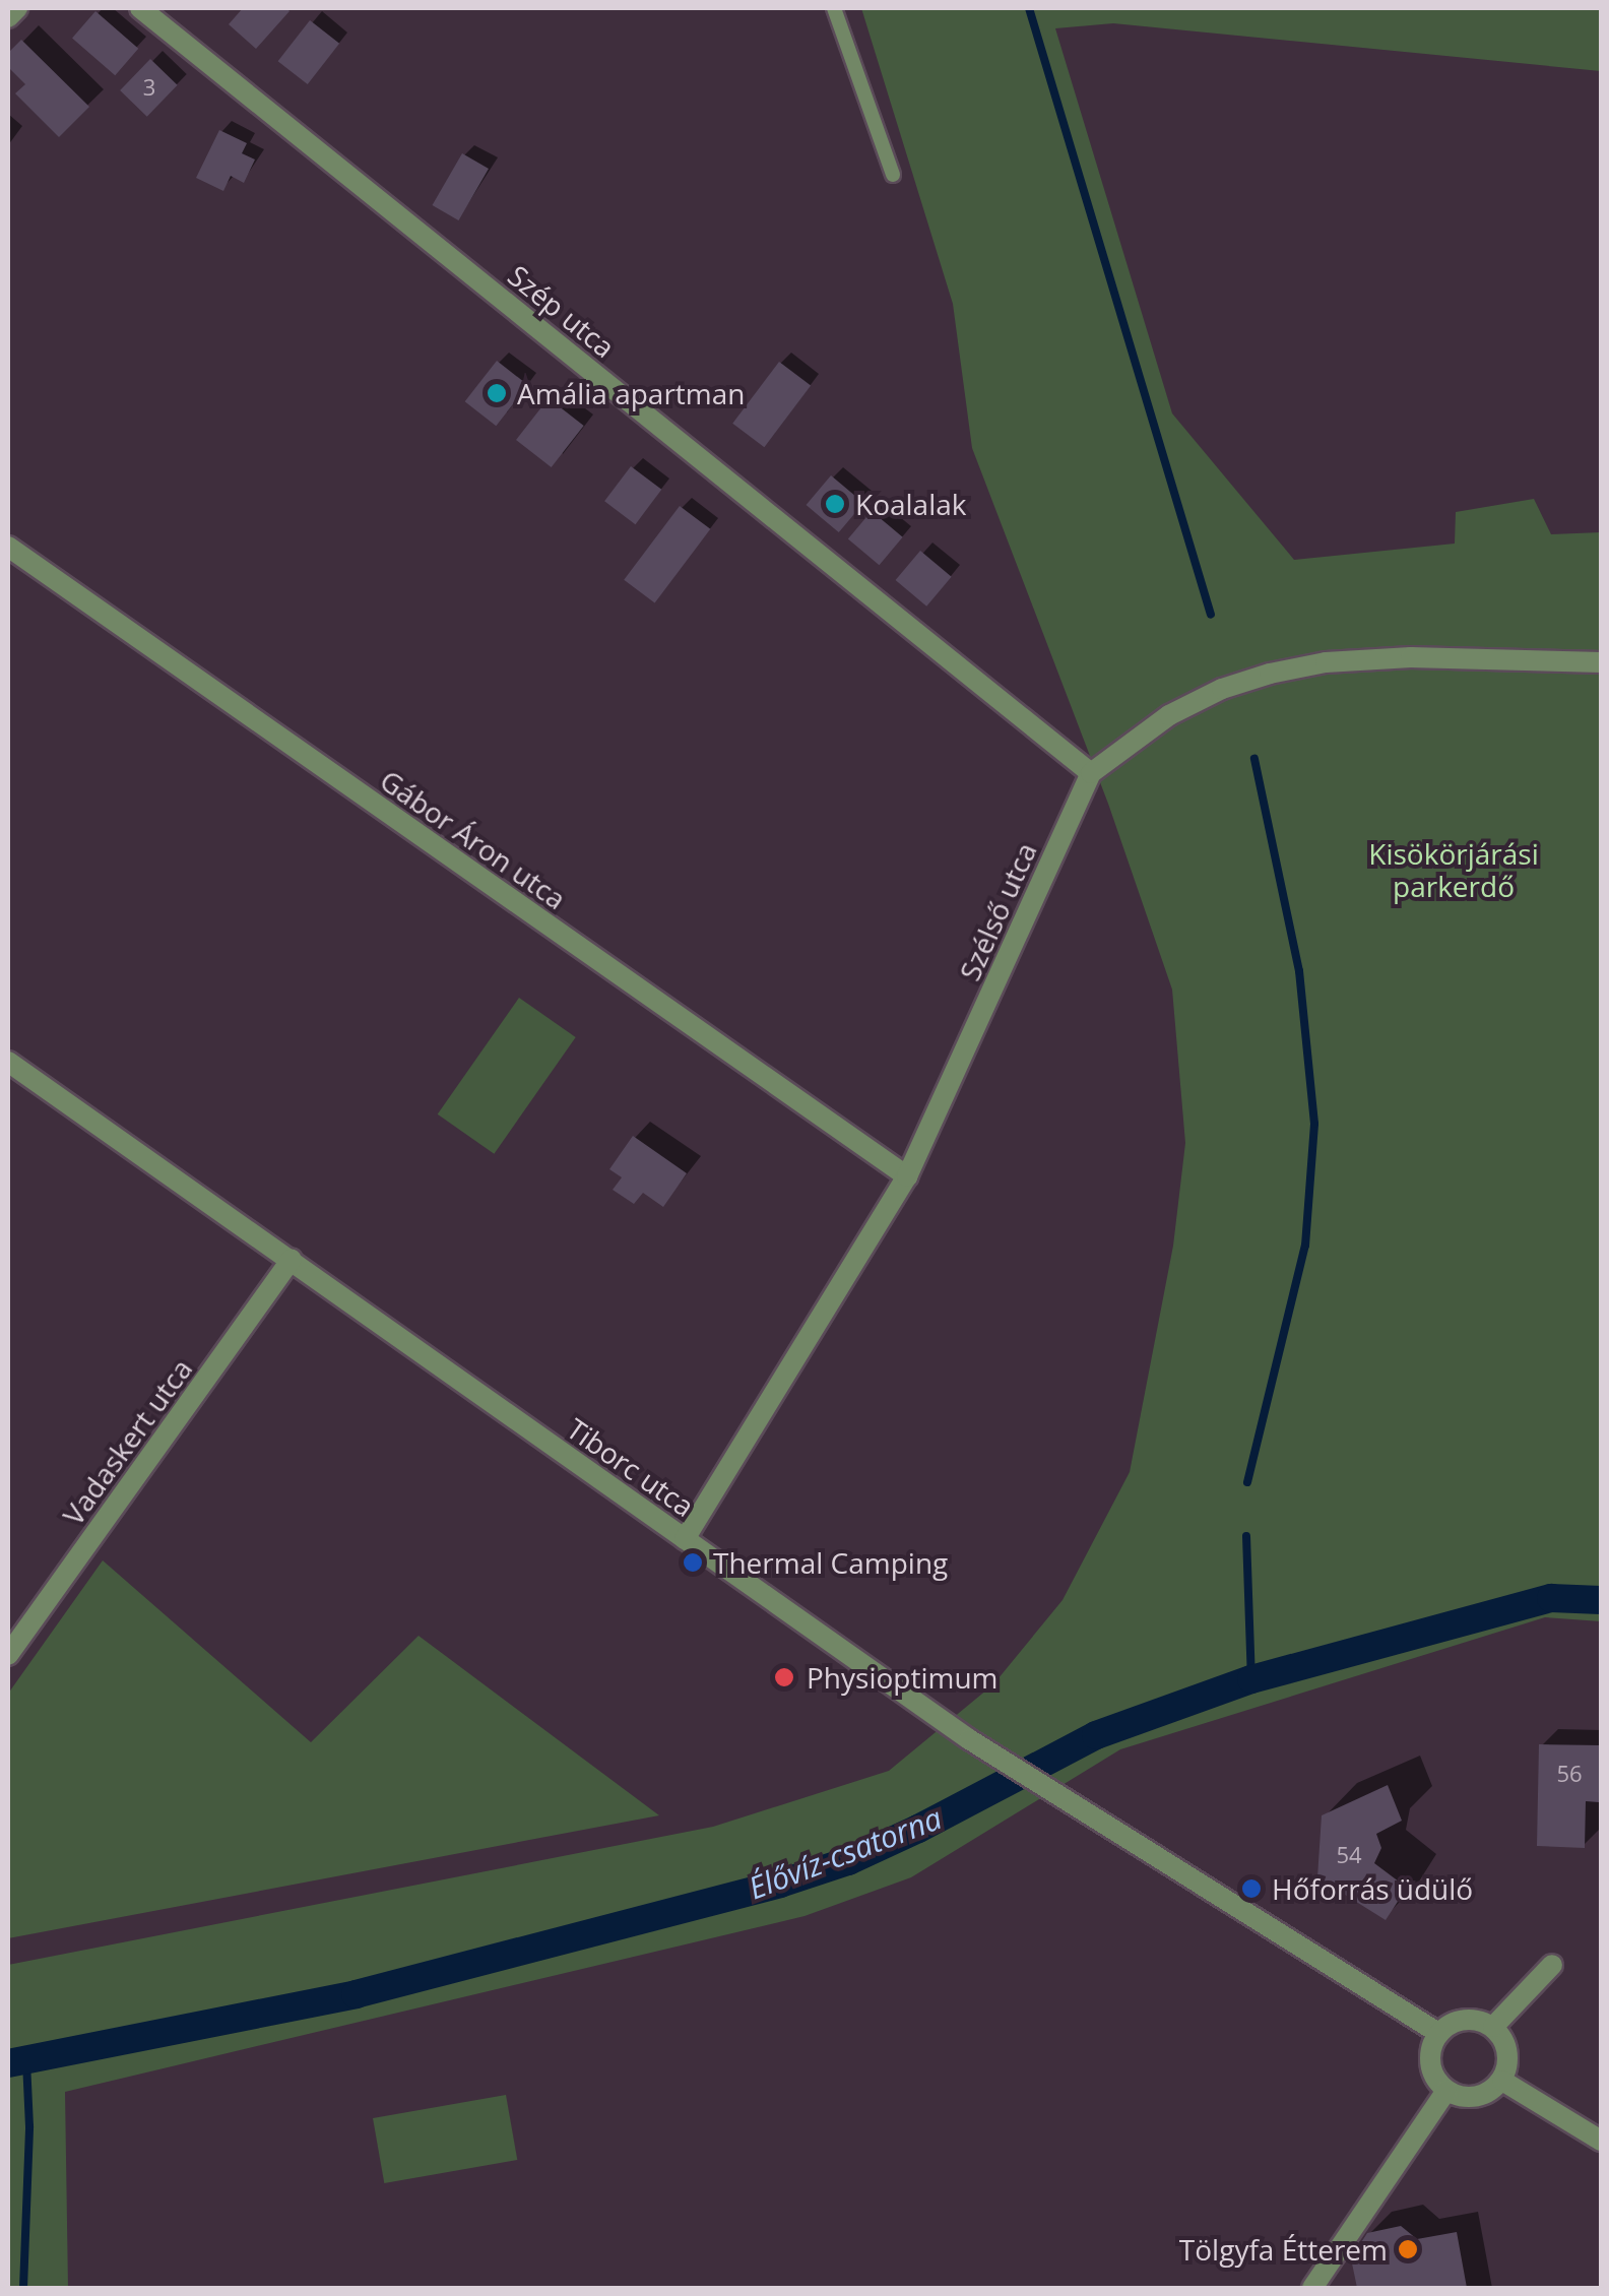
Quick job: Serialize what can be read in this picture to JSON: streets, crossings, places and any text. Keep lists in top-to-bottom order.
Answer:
{
  "streets": {
    "street": [
      "Szép utca",
      "Gábor Áron utca",
      "Szélső utca",
      "Vadaskert utca",
      "Tiborc utca"
    ]
  },
  "crossings": [
    ["Szép utca", "Szélső utca"],
    ["Gábor Áron utca", "Szélső utca"],
    ["Szélső utca", "Tiborc utca"],
    ["Vadaskert utca", "Tiborc utca"]
  ],
  "water": ["Élővíz-csatorna"],
  "parks": ["Kisökörjárási parkerdő"],
  "places": [
    "Amália apartman",
    "Koalalak",
    "Thermal Camping",
    "Physioptimum",
    "Hőforrás üdülő",
    "Tölgyfa Étterem"
  ],
  "house_numbers": ["3", "56", "54"]
}
